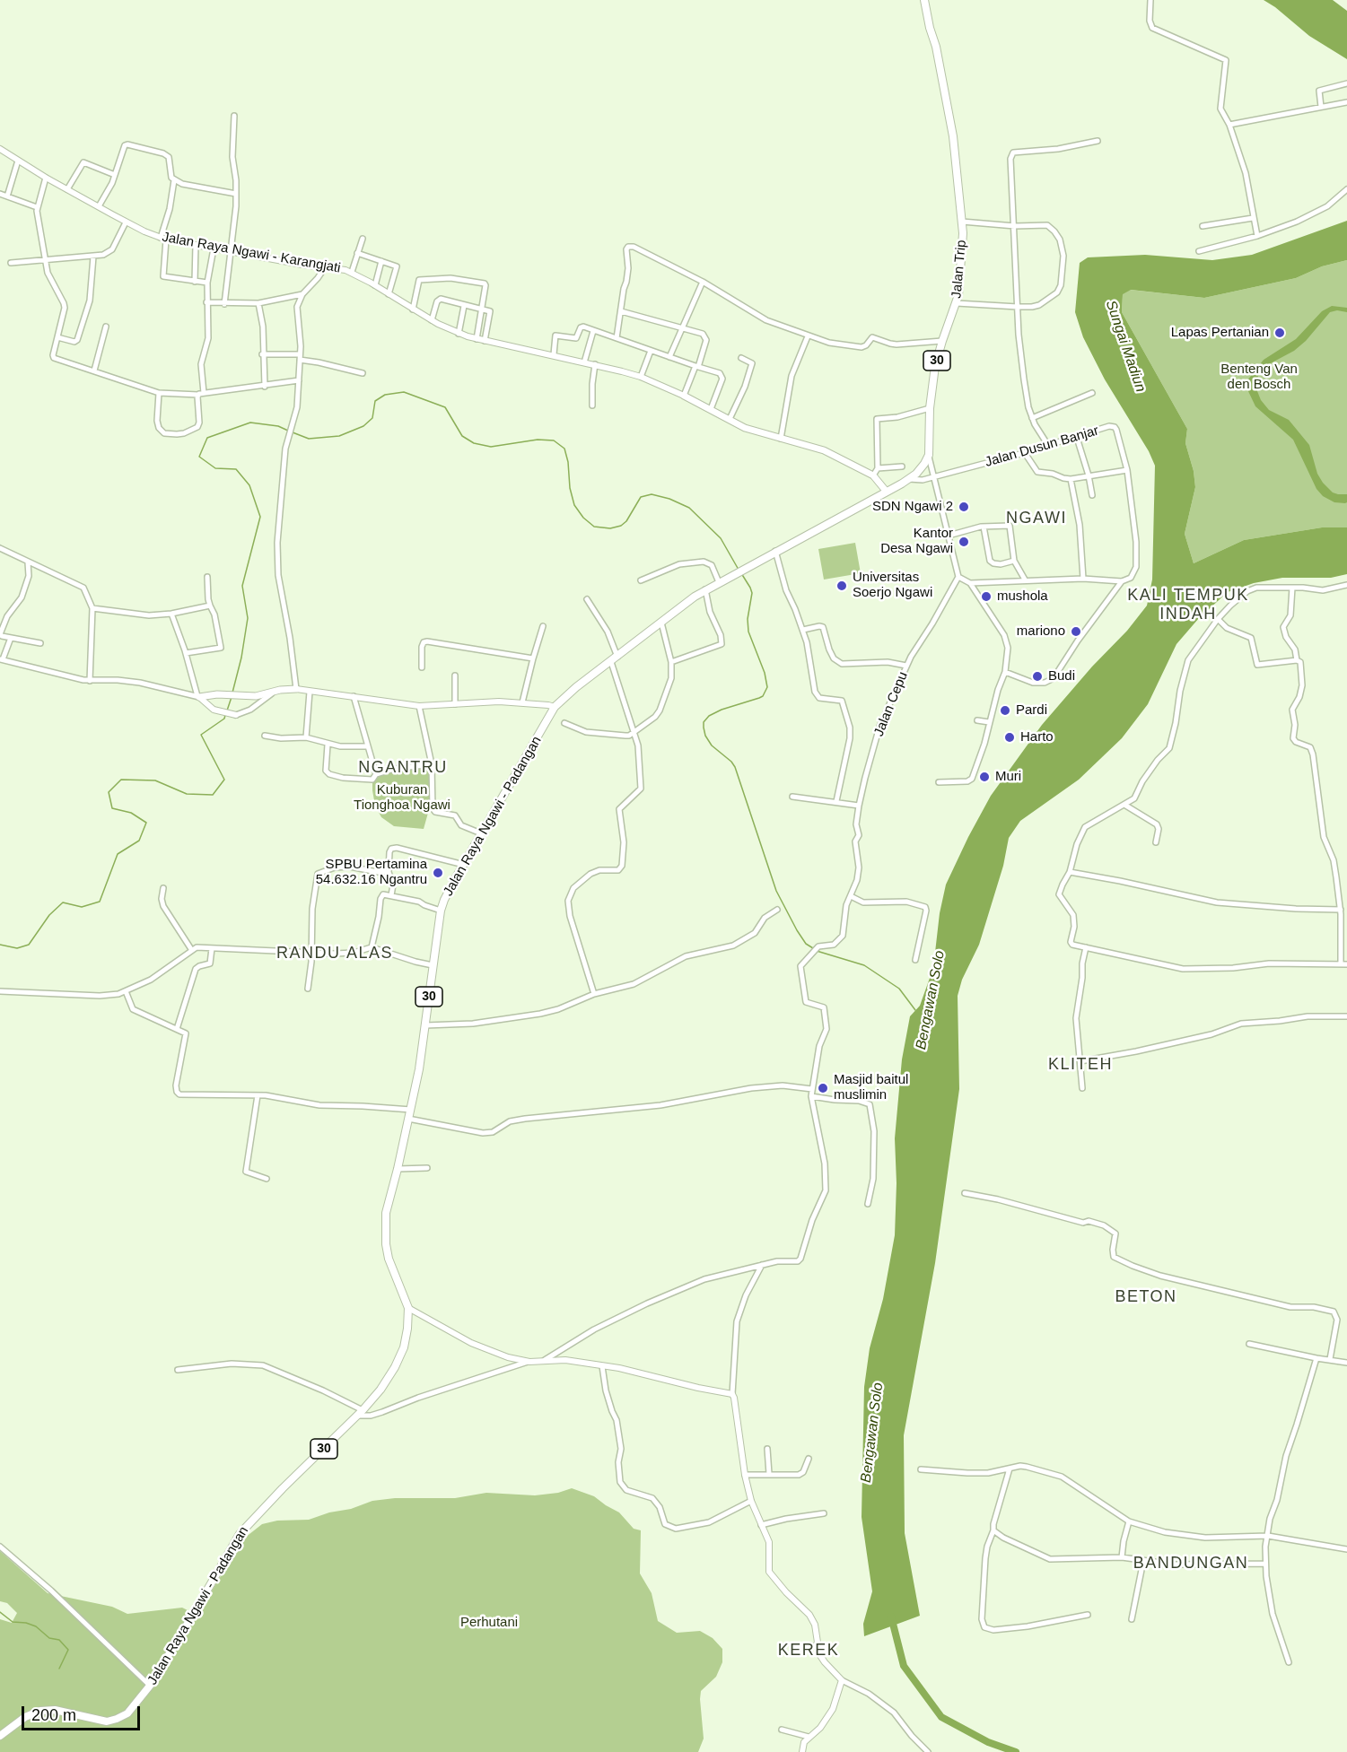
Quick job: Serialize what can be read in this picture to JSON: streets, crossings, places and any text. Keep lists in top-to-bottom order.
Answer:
{
  "streets": {
    "highway": ["Jalan Trip", "30", "Jalan Raya Ngawi - Padangan"],
    "main road": ["Jalan Raya Ngawi - Karangjati"],
    "street": ["Jalan Dusun Banjar", "Jalan Cepu"]
  },
  "crossings": [
    ["Jalan Trip", "30"],
    ["30", "Jalan Dusun Banjar"],
    ["30", "Jalan Raya Ngawi - Padangan"]
  ],
  "districts": [
    "NGAWI",
    "KALI TEMPUK INDAH",
    "NGANTRU",
    "RANDU ALAS",
    "KLITEH",
    "BETON",
    "BANDUNGAN",
    "KEREK"
  ],
  "water": ["Sungai Madiun", "Bengawan Solo"],
  "parks": ["Benteng Van den Bosch", "Kuburan Tionghoa Ngawi", "Perhutani"],
  "places": [
    "Lapas Pertanian",
    "SDN Ngawi 2",
    "Kantor Desa Ngawi",
    "Universitas Soerjo Ngawi",
    "mushola",
    "mariono",
    "Budi",
    "Pardi",
    "Harto",
    "Muri",
    "SPBU Pertamina 54.632.16 Ngantru",
    "Masjid baitul muslimin"
  ],
  "scale_bar": "200 m"
}
